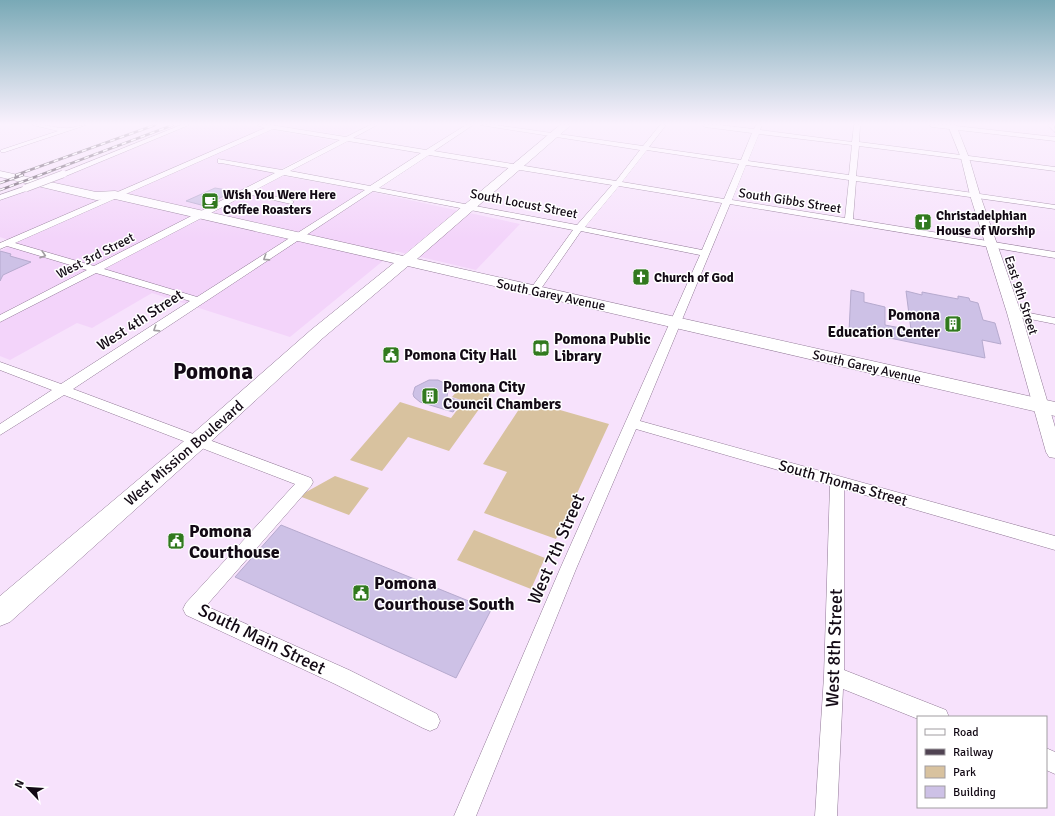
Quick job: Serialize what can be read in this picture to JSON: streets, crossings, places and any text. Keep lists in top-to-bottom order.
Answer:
{
  "streets": {
    "main road": ["South Garey Avenue", "West Mission Boulevard"],
    "street": [
      "South Gibbs Street",
      "South Locust Street",
      "West 3rd Street",
      "East 9th Street",
      "West 4th Street",
      "South Thomas Street",
      "West 7th Street",
      "South Main Street",
      "West 8th Street"
    ]
  },
  "crossings": [
    ["South Gibbs Street", "East 9th Street"],
    ["South Gibbs Street", "West Mission Boulevard"],
    ["South Gibbs Street", "West 7th Street"],
    ["South Locust Street", "West 3rd Street"],
    ["South Locust Street", "West 4th Street"],
    ["South Locust Street", "West Mission Boulevard"],
    ["South Locust Street", "West 7th Street"],
    ["West 3rd Street", "South Garey Avenue"],
    ["South Garey Avenue", "East 9th Street"],
    ["South Garey Avenue", "West 4th Street"],
    ["South Garey Avenue", "West Mission Boulevard"],
    ["South Garey Avenue", "West 7th Street"],
    ["West 4th Street", "South Main Street"],
    ["West Mission Boulevard", "South Main Street"],
    ["South Thomas Street", "West 7th Street"],
    ["South Thomas Street", "West 8th Street"]
  ],
  "one_way": ["West 4th Street"],
  "districts": ["Pomona"],
  "places": {
    "cafe": ["Wish You Were Here Coffee Roasters"],
    "church": ["Christadelphian House of Worship", "Church of God"],
    "building": ["Pomona Education Center", "Pomona City Council Chambers"],
    "library": ["Pomona Public Library"],
    "public building": ["Pomona City Hall", "Pomona Courthouse", "Pomona Courthouse South"]
  },
  "legend": [
    "Road",
    "Railway",
    "Park",
    "Building"
  ],
  "north": "top left"
}
